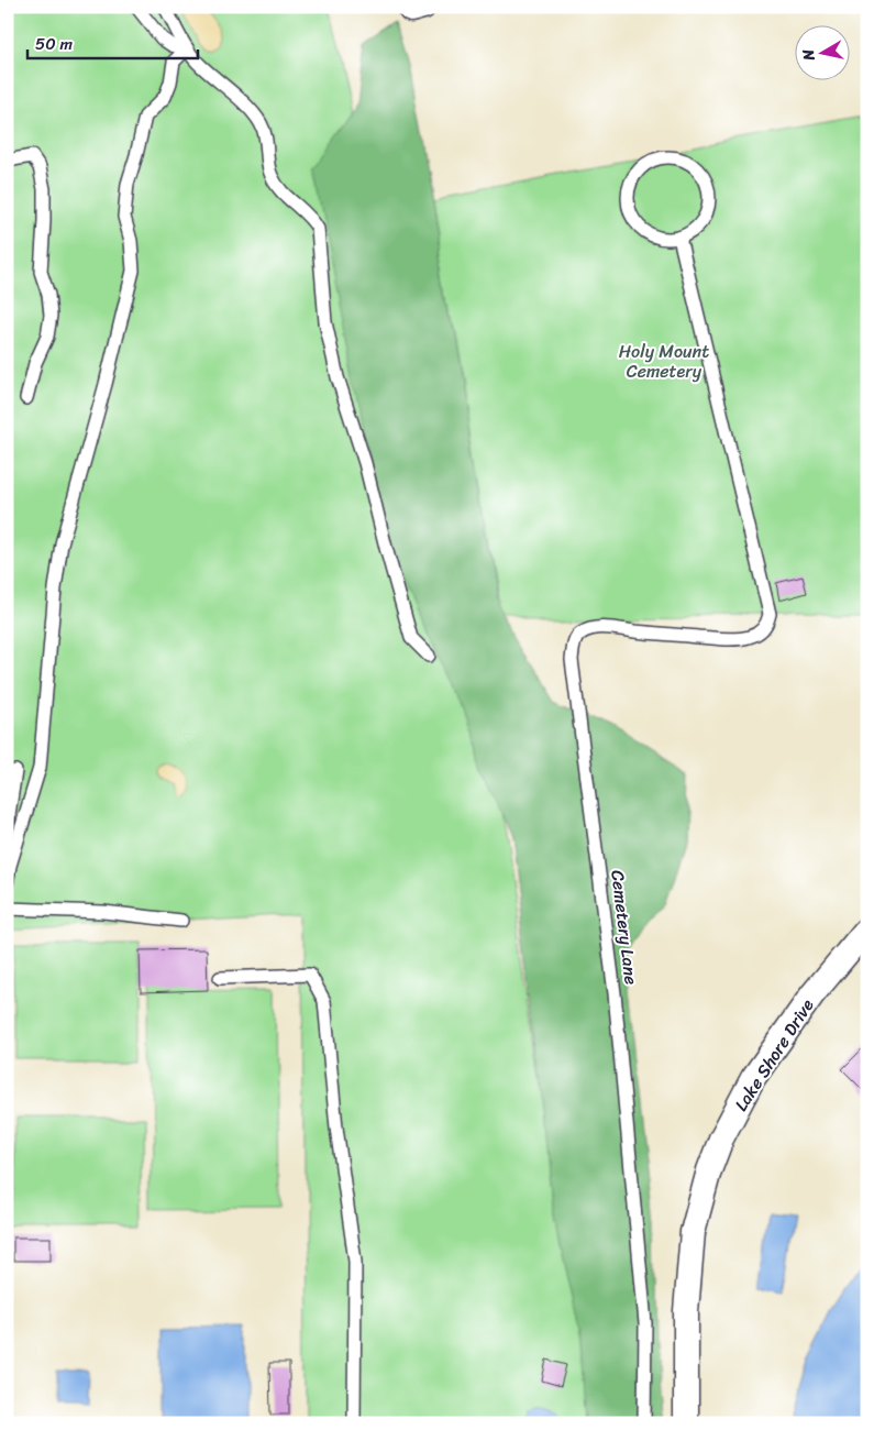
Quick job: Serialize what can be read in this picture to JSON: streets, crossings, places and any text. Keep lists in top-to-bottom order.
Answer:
{
  "streets": {
    "street": ["Lake Shore Drive"],
    "lane": ["Cemetery Lane"]
  },
  "parks": ["Holy Mount Cemetery"],
  "scale_bar": "50 m",
  "north": "left"
}
